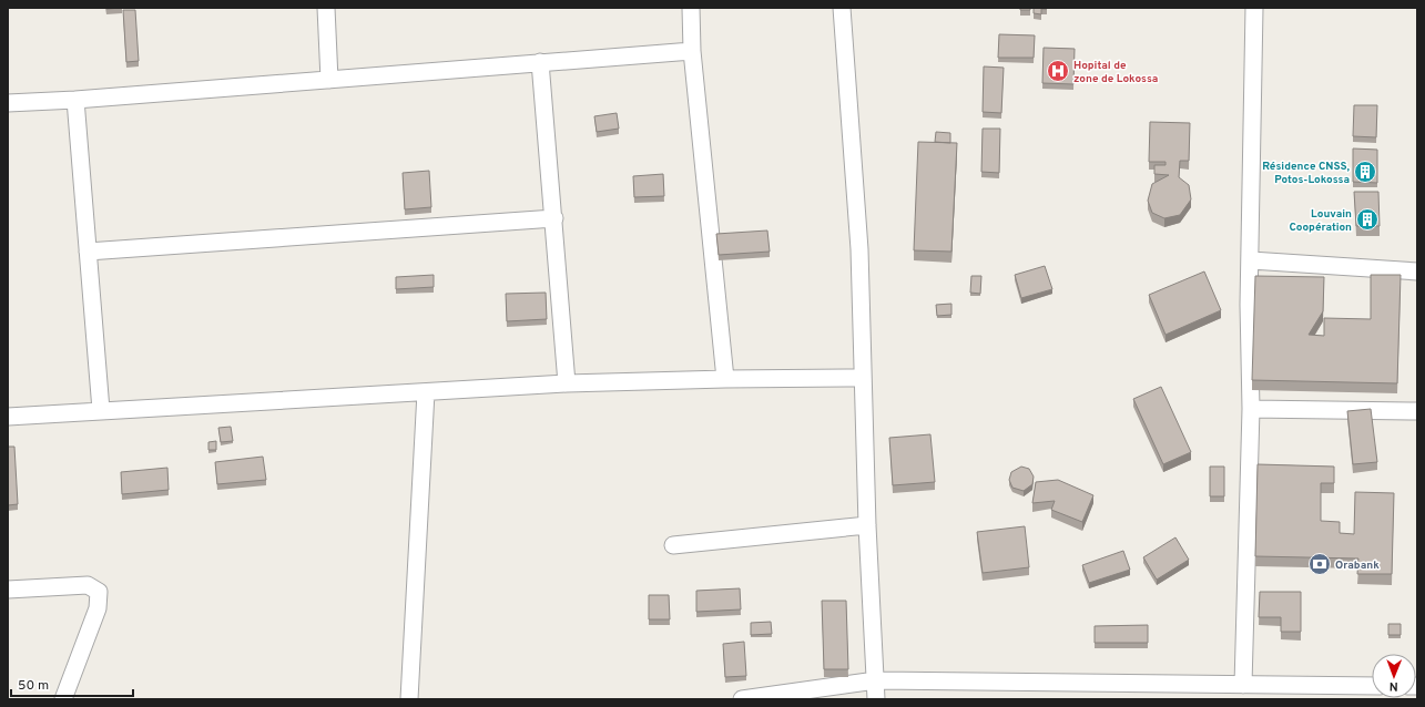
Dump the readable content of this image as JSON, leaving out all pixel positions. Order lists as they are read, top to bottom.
{
  "places": {
    "hospital": ["Hopital de zone de Lokossa"],
    "building": ["Résidence CNSS, Potos-Lokossa", "Louvain Coopération"],
    "bank": ["Orabank"]
  },
  "scale_bar": "50 m",
  "north": "bottom"
}
